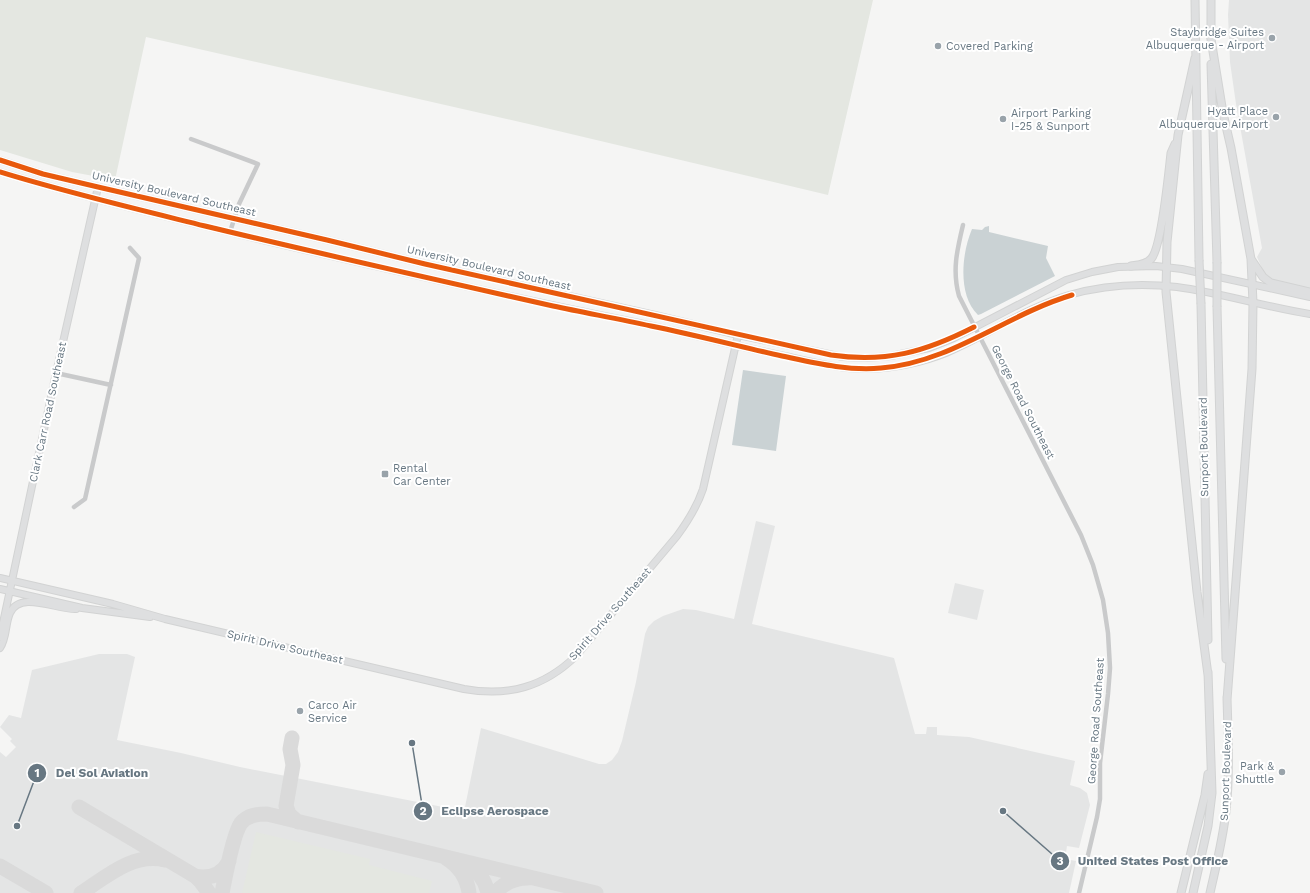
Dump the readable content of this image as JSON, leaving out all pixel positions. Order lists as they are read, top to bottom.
{
  "streets": {
    "main road": [
      "University Boulevard Southeast",
      "Clark Carr Road Southeast",
      "Sunport Boulevard",
      "Spirit Drive Southeast"
    ],
    "street": ["George Road Southeast"]
  },
  "crossings": [
    ["University Boulevard Southeast", "George Road Southeast"],
    ["University Boulevard Southeast", "Clark Carr Road Southeast"],
    ["University Boulevard Southeast", "Spirit Drive Southeast"]
  ],
  "places": {
    "other": [
      "Staybridge Suites Albuquerque - Airport",
      "Covered Parking",
      "Hyatt Place Albuquerque Airport",
      "Airport Parking I-25 & Sunport",
      "Carco Air Service",
      "Eclipse Aerospace",
      "Park & Shuttle",
      "United States Post Office",
      "Del Sol Aviation"
    ],
    "transit": ["Rental Car Center"]
  }
}
